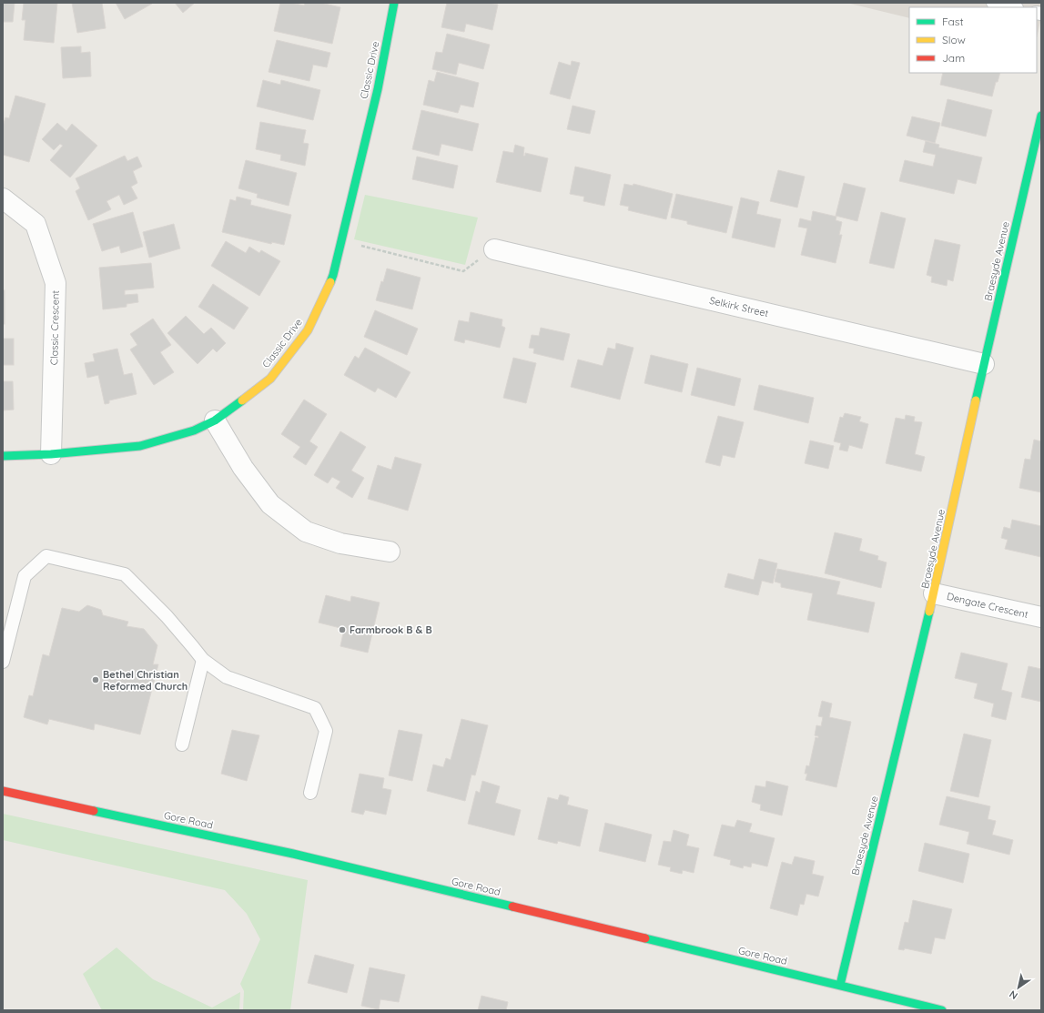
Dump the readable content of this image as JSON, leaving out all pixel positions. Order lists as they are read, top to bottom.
{
  "streets": {
    "street": [
      "Classic Drive",
      "Braesyde Avenue",
      "Selkirk Street",
      "Classic Crescent",
      "Dengate Crescent",
      "Gore Road"
    ]
  },
  "crossings": [
    ["Classic Drive", "Classic Crescent"],
    ["Braesyde Avenue", "Selkirk Street"],
    ["Braesyde Avenue", "Dengate Crescent"],
    ["Braesyde Avenue", "Gore Road"]
  ],
  "places": ["Farmbrook B & B", "Bethel Christian Reformed Church"],
  "legend": ["Fast", "Slow", "Jam"],
  "north": "bottom left"
}
